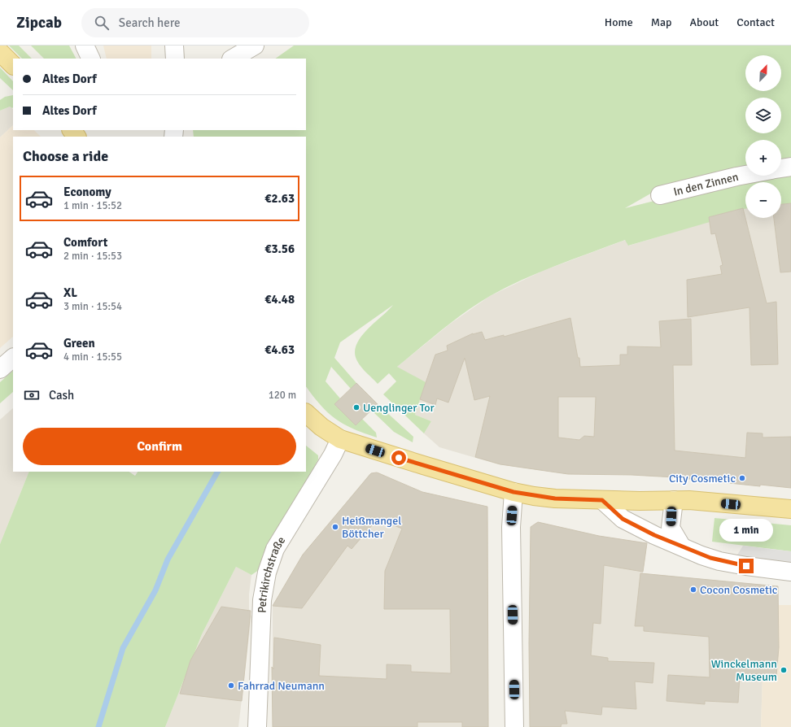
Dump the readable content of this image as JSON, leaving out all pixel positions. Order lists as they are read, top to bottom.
{
  "streets": {
    "street": ["In den Zinnen", "Petrikirchstraße"]
  },
  "places": [
    "Uenglinger Tor",
    "City Cosmetic",
    "Heißmangel Böttcher",
    "Cocon Cosmetic",
    "Winckelmann Museum",
    "Fahrrad Neumann"
  ],
  "north": "top right",
  "page": {
    "header": "Zipcab",
    "search": "Search here",
    "nav": [
      "Home",
      "Map",
      "About",
      "Contact"
    ],
    "map_buttons": ["+", "−"],
    "banner": ["Altes Dorf", "Altes Dorf"],
    "heading": "Choose a ride",
    "list": [
      {
        "name": "Economy",
        "note": "1 min · 15:52",
        "value": "€2.63"
      },
      {
        "name": "Comfort",
        "note": "2 min · 15:53",
        "value": "€3.56"
      },
      {
        "name": "XL",
        "note": "3 min · 15:54",
        "value": "€4.48"
      },
      {
        "name": "Green",
        "note": "4 min · 15:55",
        "value": "€4.63"
      }
    ],
    "pay": ["Cash", "120 m"],
    "buttons": "Confirm",
    "bubble": "1 min"
  }
}
